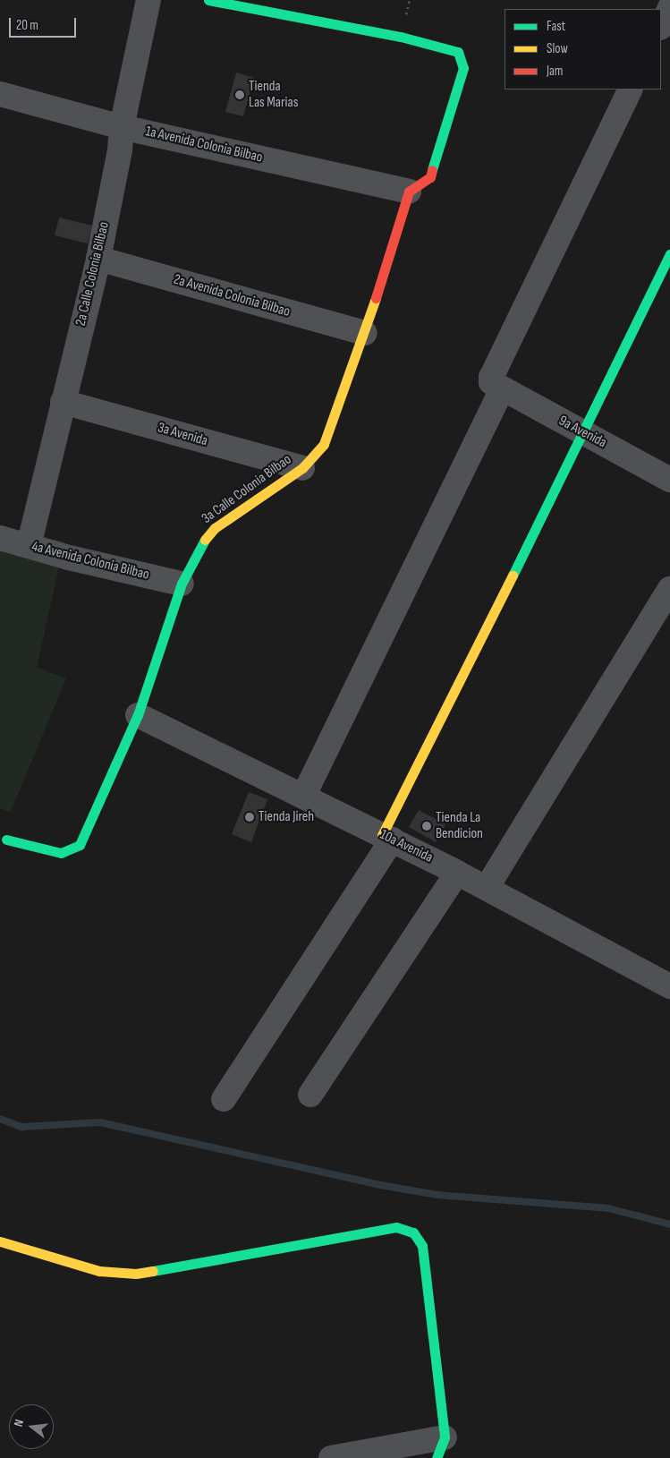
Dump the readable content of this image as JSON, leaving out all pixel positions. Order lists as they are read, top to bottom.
{
  "streets": {
    "street": [
      "1a Avenida Colonia Bilbao",
      "2a Calle Colonia Bilbao",
      "2a Avenida Colonia Bilbao",
      "9a Avenida",
      "3a Avenida",
      "3a Calle Colonia Bilbao",
      "4a Avenida Colonia Bilbao",
      "10a Avenida"
    ]
  },
  "crossings": [
    ["1a Avenida Colonia Bilbao", "2a Calle Colonia Bilbao"],
    ["1a Avenida Colonia Bilbao", "3a Calle Colonia Bilbao"],
    ["2a Calle Colonia Bilbao", "2a Avenida Colonia Bilbao"],
    ["2a Calle Colonia Bilbao", "3a Avenida"],
    ["2a Calle Colonia Bilbao", "4a Avenida Colonia Bilbao"],
    ["2a Avenida Colonia Bilbao", "3a Calle Colonia Bilbao"],
    ["3a Avenida", "3a Calle Colonia Bilbao"],
    ["3a Calle Colonia Bilbao", "4a Avenida Colonia Bilbao"],
    ["3a Calle Colonia Bilbao", "10a Avenida"]
  ],
  "places": ["Tienda Las Marias", "Tienda Jireh", "Tienda La Bendicion"],
  "legend": ["Fast", "Slow", "Jam"],
  "scale_bar": "20 m",
  "north": "left"
}
